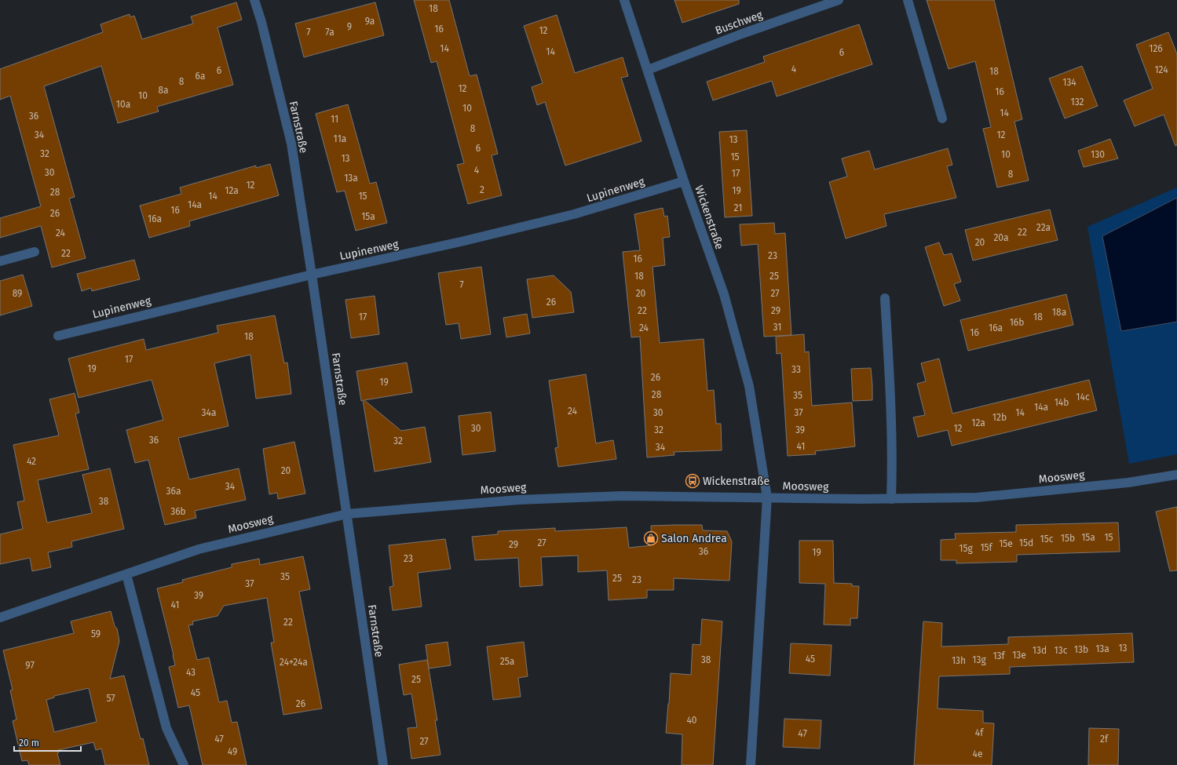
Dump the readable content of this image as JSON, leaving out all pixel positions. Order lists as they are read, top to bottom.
{
  "streets": {
    "street": [
      "Buschweg",
      "Farnstraße",
      "Lupinenweg",
      "Wickenstraße",
      "Moosweg"
    ]
  },
  "crossings": [
    ["Buschweg", "Wickenstraße"],
    ["Farnstraße", "Lupinenweg"],
    ["Farnstraße", "Moosweg"],
    ["Lupinenweg", "Wickenstraße"],
    ["Wickenstraße", "Moosweg"]
  ],
  "places": {
    "bus stop": ["Wickenstraße"],
    "shop": ["Salon Andrea"]
  },
  "house_numbers": [
    "18",
    "9a",
    "9",
    "16",
    "12",
    "7",
    "7a",
    "14",
    "126",
    "14",
    "6",
    "4",
    "124",
    "6",
    "18",
    "6a",
    "8",
    "134",
    "12",
    "8a",
    "16",
    "10",
    "132",
    "10a",
    "10",
    "14",
    "36",
    "11",
    "8",
    "34",
    "12",
    "11a",
    "13",
    "6",
    "32",
    "10",
    "130",
    "15",
    "13",
    "4",
    "30",
    "17",
    "8",
    "13a",
    "12",
    "2",
    "12a",
    "19",
    "28",
    "14",
    "15",
    "14a",
    "21",
    "16",
    "26",
    "15a",
    "16a",
    "22a",
    "22",
    "24",
    "20a",
    "20",
    "22",
    "23",
    "16",
    "18",
    "25",
    "7",
    "89",
    "20",
    "27",
    "26",
    "22",
    "29",
    "18a",
    "17",
    "18",
    "16b",
    "31",
    "24",
    "16a",
    "16",
    "18",
    "17",
    "19",
    "33",
    "26",
    "19",
    "28",
    "35",
    "14c",
    "14b",
    "14a",
    "24",
    "34a",
    "30",
    "37",
    "14",
    "12b",
    "12a",
    "30",
    "12",
    "32",
    "39",
    "36",
    "32",
    "41",
    "34",
    "42",
    "20",
    "34",
    "36a",
    "38",
    "36b",
    "15a",
    "15",
    "15b",
    "15c",
    "27",
    "15d",
    "15e",
    "29",
    "15f",
    "15g",
    "36",
    "19",
    "23",
    "35",
    "25",
    "23",
    "37",
    "39",
    "41",
    "22",
    "59",
    "13",
    "13a",
    "13b",
    "13d",
    "13c",
    "13e",
    "13f",
    "45",
    "38",
    "13g",
    "13h",
    "25a",
    "24+24a",
    "97",
    "43",
    "25",
    "45",
    "57",
    "26",
    "40",
    "4f",
    "47",
    "47",
    "2f",
    "27",
    "49",
    "4e"
  ],
  "scale_bar": "20 m"
}
